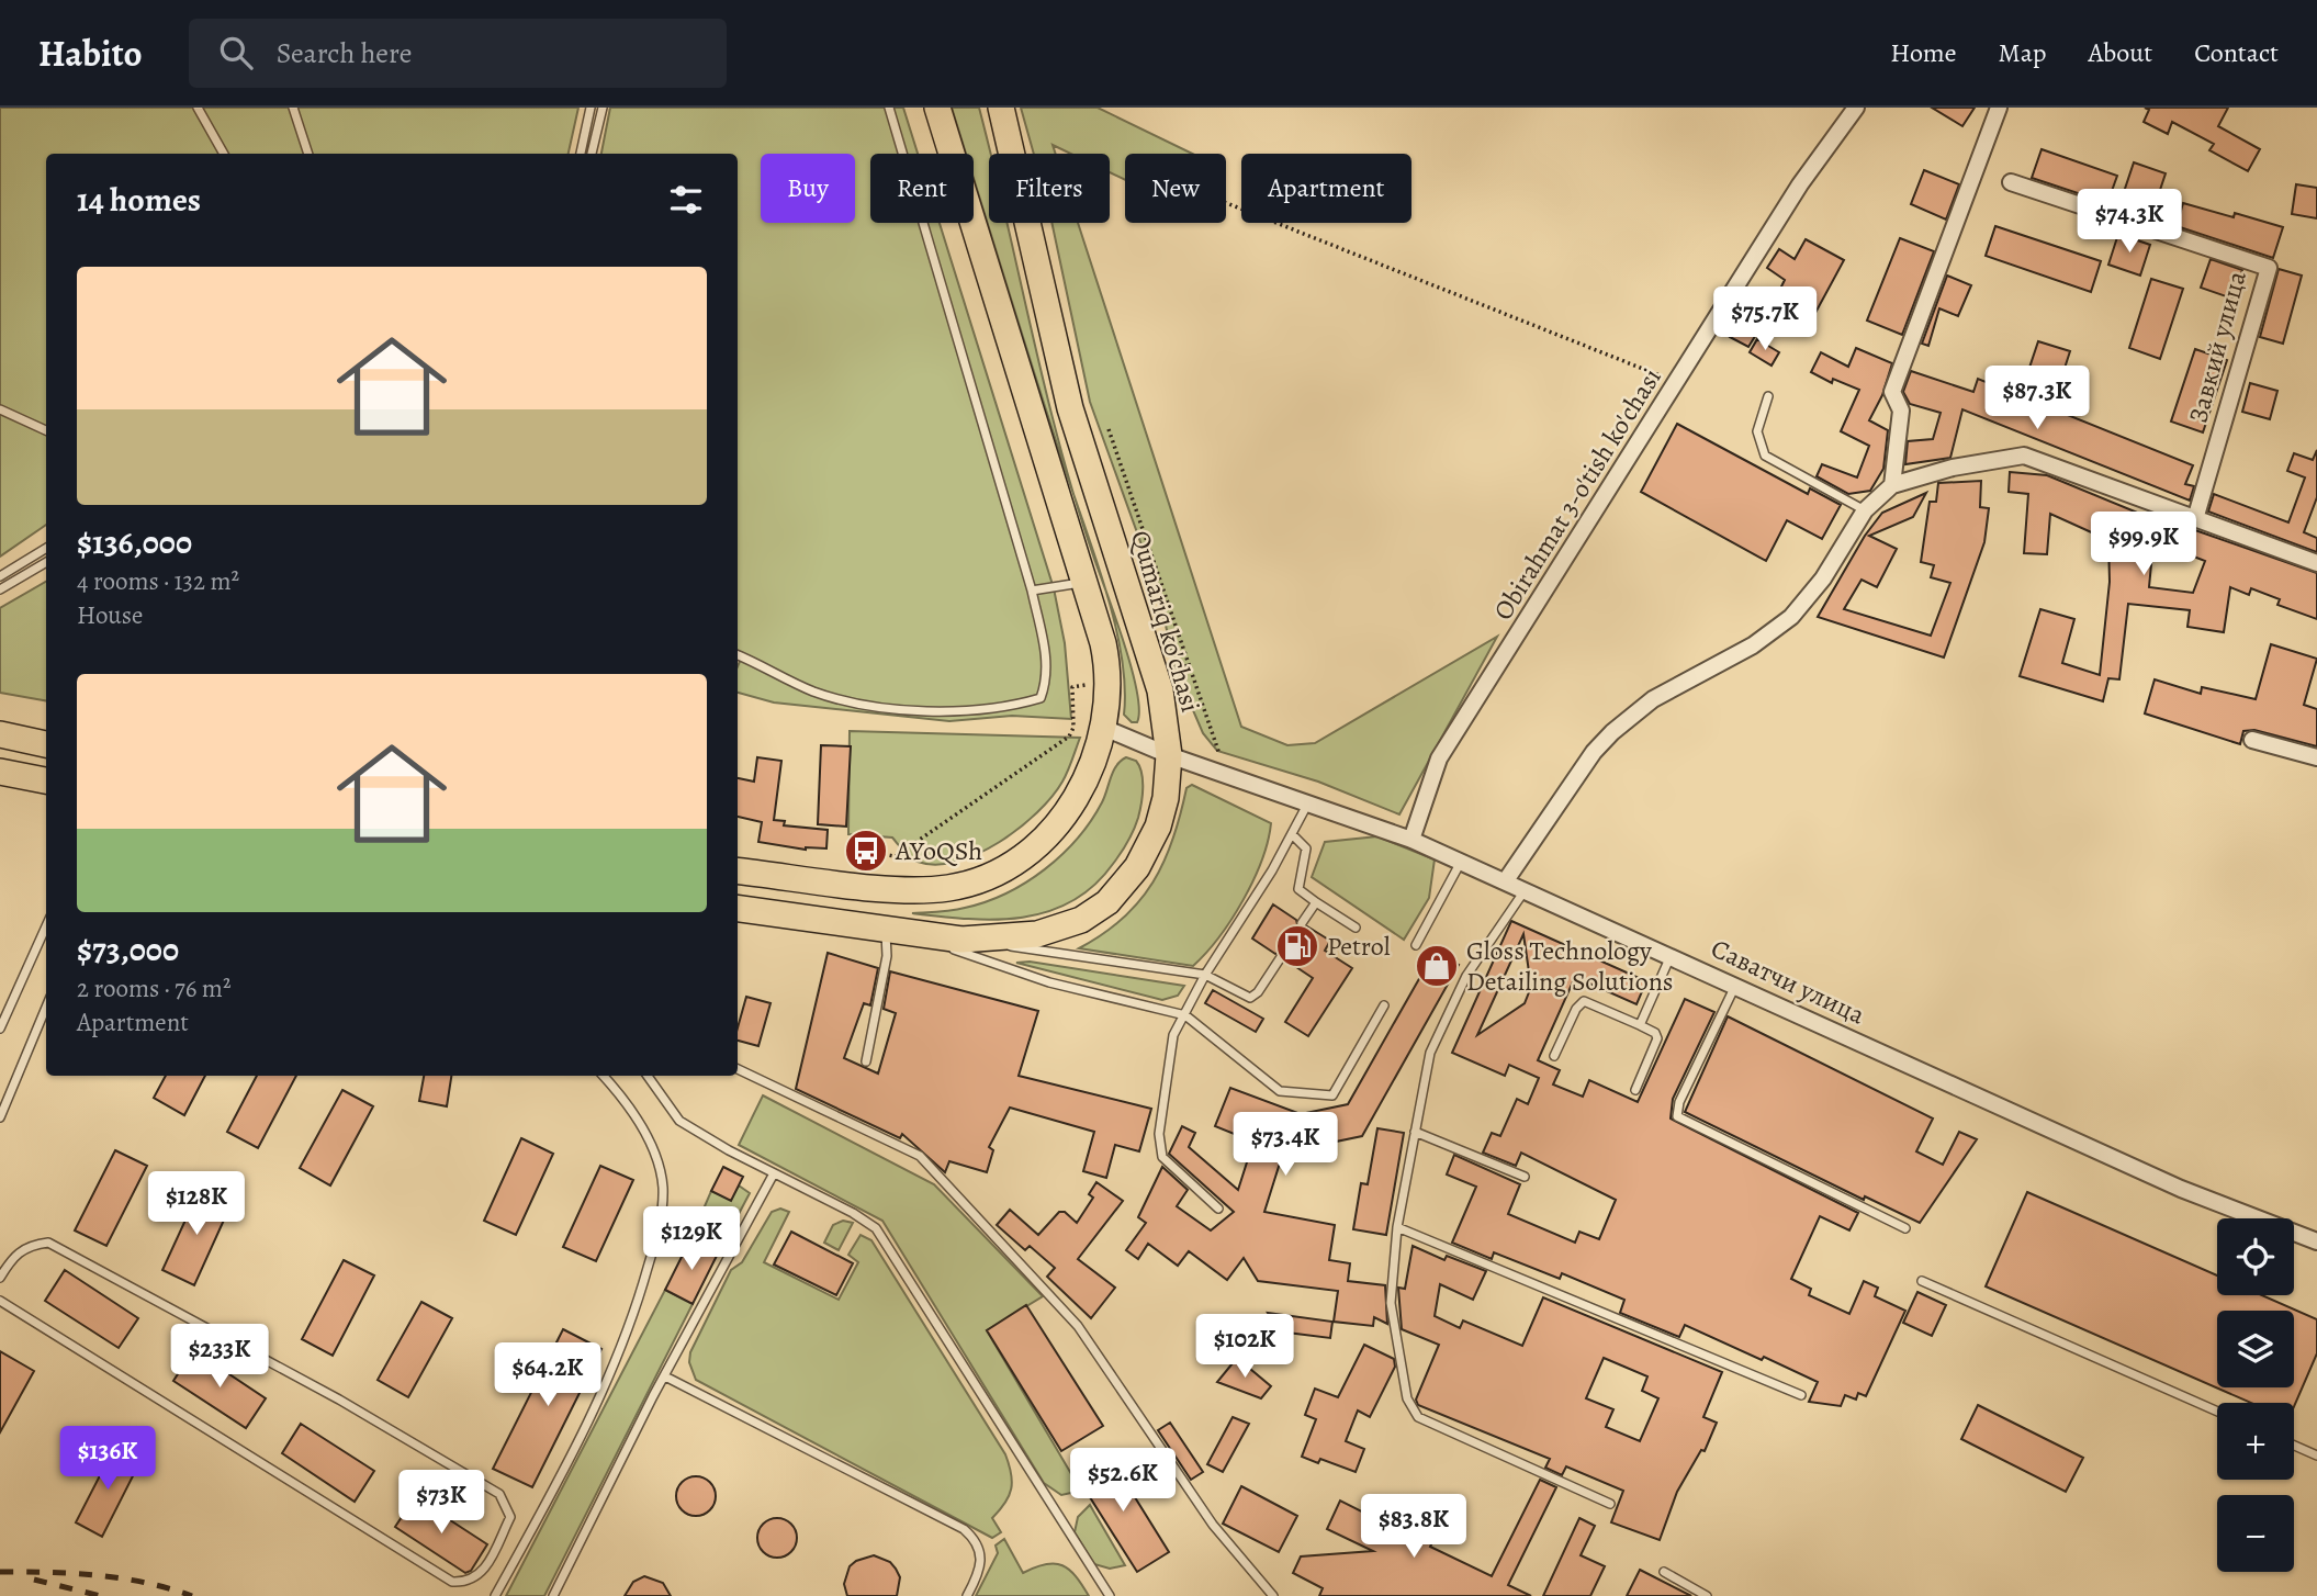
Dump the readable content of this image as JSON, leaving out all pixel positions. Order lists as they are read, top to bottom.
{
  "streets": {
    "main road": ["Qumariq ko'chasi"],
    "street": ["Завкий улица", "Obirahmat 3-o'tish ko'chasi", "Саватчи улица"]
  },
  "crossings": [
    ["Obirahmat 3-o'tish ko'chasi", "Саватчи улица"],
    ["Qumariq ko'chasi", "Саватчи улица"]
  ],
  "places": {
    "bus stop": ["AYoQSh"],
    "fuel station": ["Petrol"],
    "shop": ["Gloss Technology Detailing Solutions"]
  },
  "page": {
    "header": "Habito",
    "search": "Search here",
    "nav": [
      "Home",
      "Map",
      "About",
      "Contact"
    ],
    "chip": [
      "Buy",
      "Rent",
      "Filters",
      "New",
      "Apartment"
    ],
    "heading": "14 homes",
    "price": [
      "$74.3K",
      "$75.7K",
      "$87.3K",
      "$99.9K",
      "$73.4K",
      "$128K",
      "$129K",
      "$102K",
      "$233K",
      "$64.2K",
      "$136K",
      "$52.6K",
      "$73K",
      "$83.8K"
    ],
    "list": [
      {
        "name": "$136,000",
        "note": "4 rooms · 132 m² · House"
      },
      {
        "name": "$73,000",
        "note": "2 rooms · 76 m² · Apartment"
      }
    ],
    "map_buttons": ["+", "−"]
  }
}
